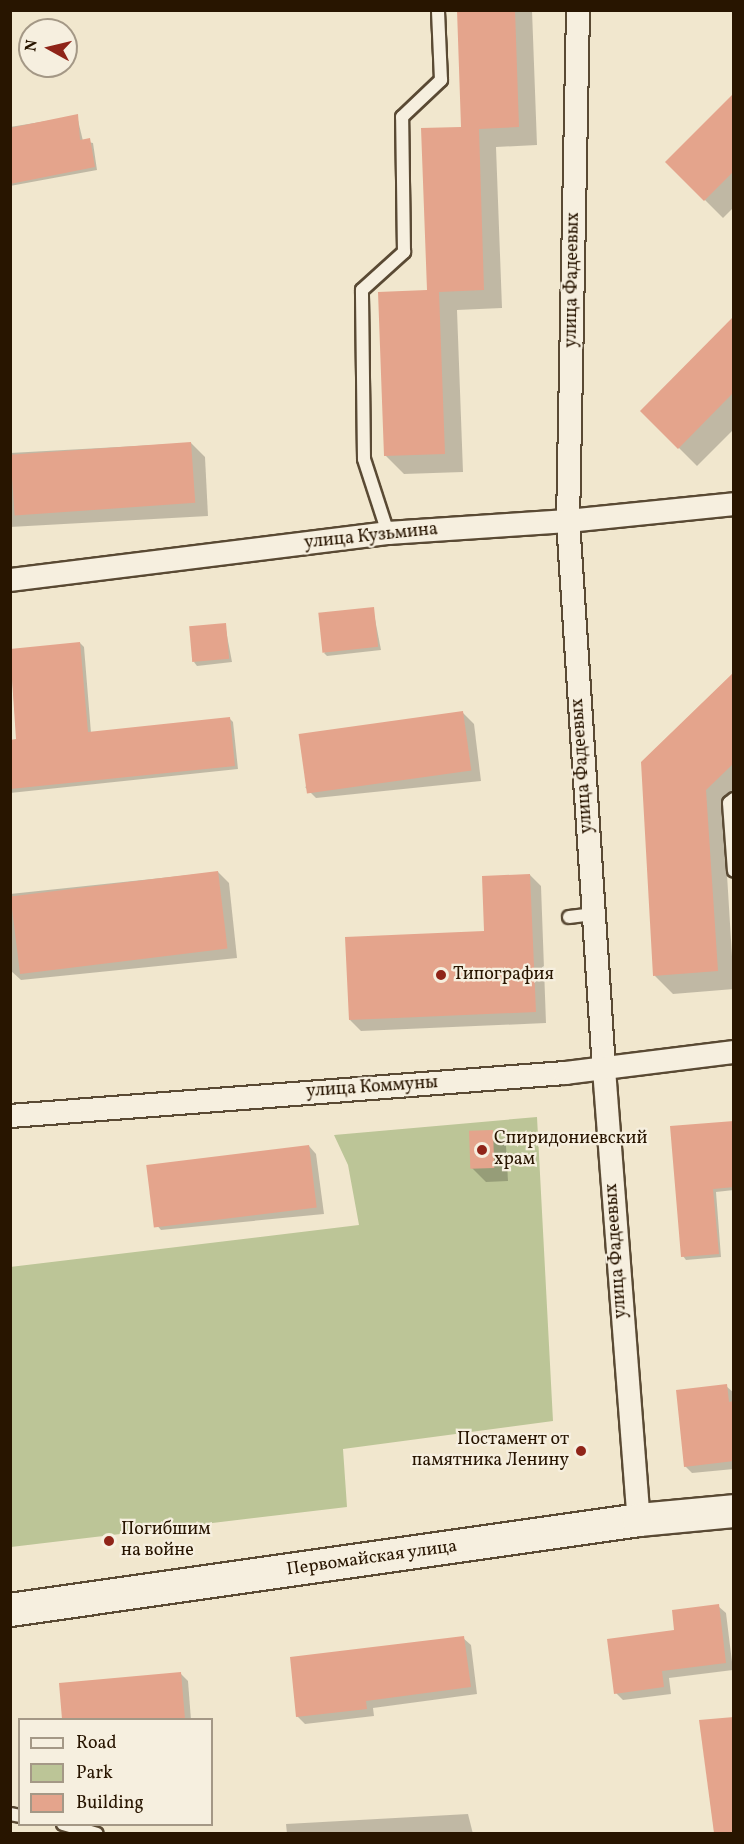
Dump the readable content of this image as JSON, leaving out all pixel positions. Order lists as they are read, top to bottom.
{
  "streets": {
    "main road": ["Первомайская улица"],
    "street": ["улица Фадеевых", "улица Кузьмина", "улица Коммуны"]
  },
  "crossings": [
    ["улица Фадеевых", "улица Кузьмина"],
    ["улица Фадеевых", "улица Коммуны"],
    ["улица Фадеевых", "Первомайская улица"]
  ],
  "places": [
    "Типография",
    "Спиридониевский храм",
    "Постамент от памятника Ленину",
    "Погибшим на войне"
  ],
  "legend": ["Road", "Park", "Building"],
  "north": "left"
}
